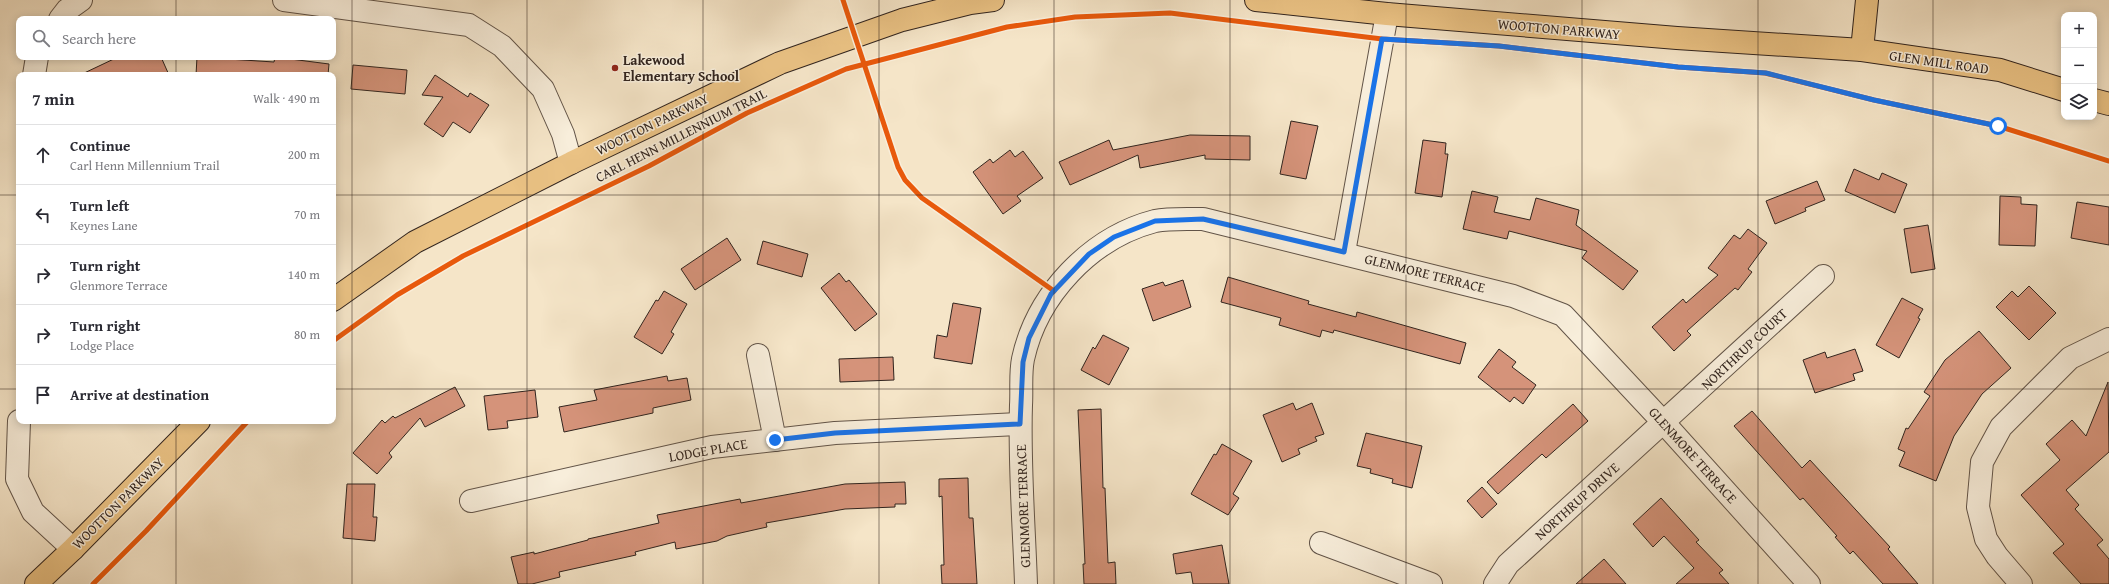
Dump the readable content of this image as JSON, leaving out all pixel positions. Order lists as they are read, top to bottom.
{
  "streets": {
    "main road": ["WOOTTON PARKWAY", "GLEN MILL ROAD"],
    "street": [
      "GLENMORE TERRACE",
      "NORTHRUP COURT",
      "LODGE PLACE",
      "NORTHRUP DRIVE"
    ],
    "cycle path": ["CARL HENN MILLENNIUM TRAIL"]
  },
  "crossings": [
    ["WOOTTON PARKWAY", "GLEN MILL ROAD"],
    ["GLENMORE TERRACE", "NORTHRUP COURT"],
    ["GLENMORE TERRACE", "LODGE PLACE"],
    ["GLENMORE TERRACE", "NORTHRUP DRIVE"],
    ["NORTHRUP COURT", "NORTHRUP DRIVE"]
  ],
  "places": ["Lakewood Elementary School"],
  "page": {
    "map_buttons": ["+", "−"],
    "search": "Search here",
    "heading": ["7 min", "Walk · 490 m"],
    "list": [
      ["Continue", "Carl Henn Millennium Trail", "200 m"],
      ["Turn left", "Keynes Lane", "70 m"],
      ["Turn right", "Glenmore Terrace", "140 m"],
      ["Turn right", "Lodge Place", "80 m"],
      "Arrive at destination"
    ]
  }
}
